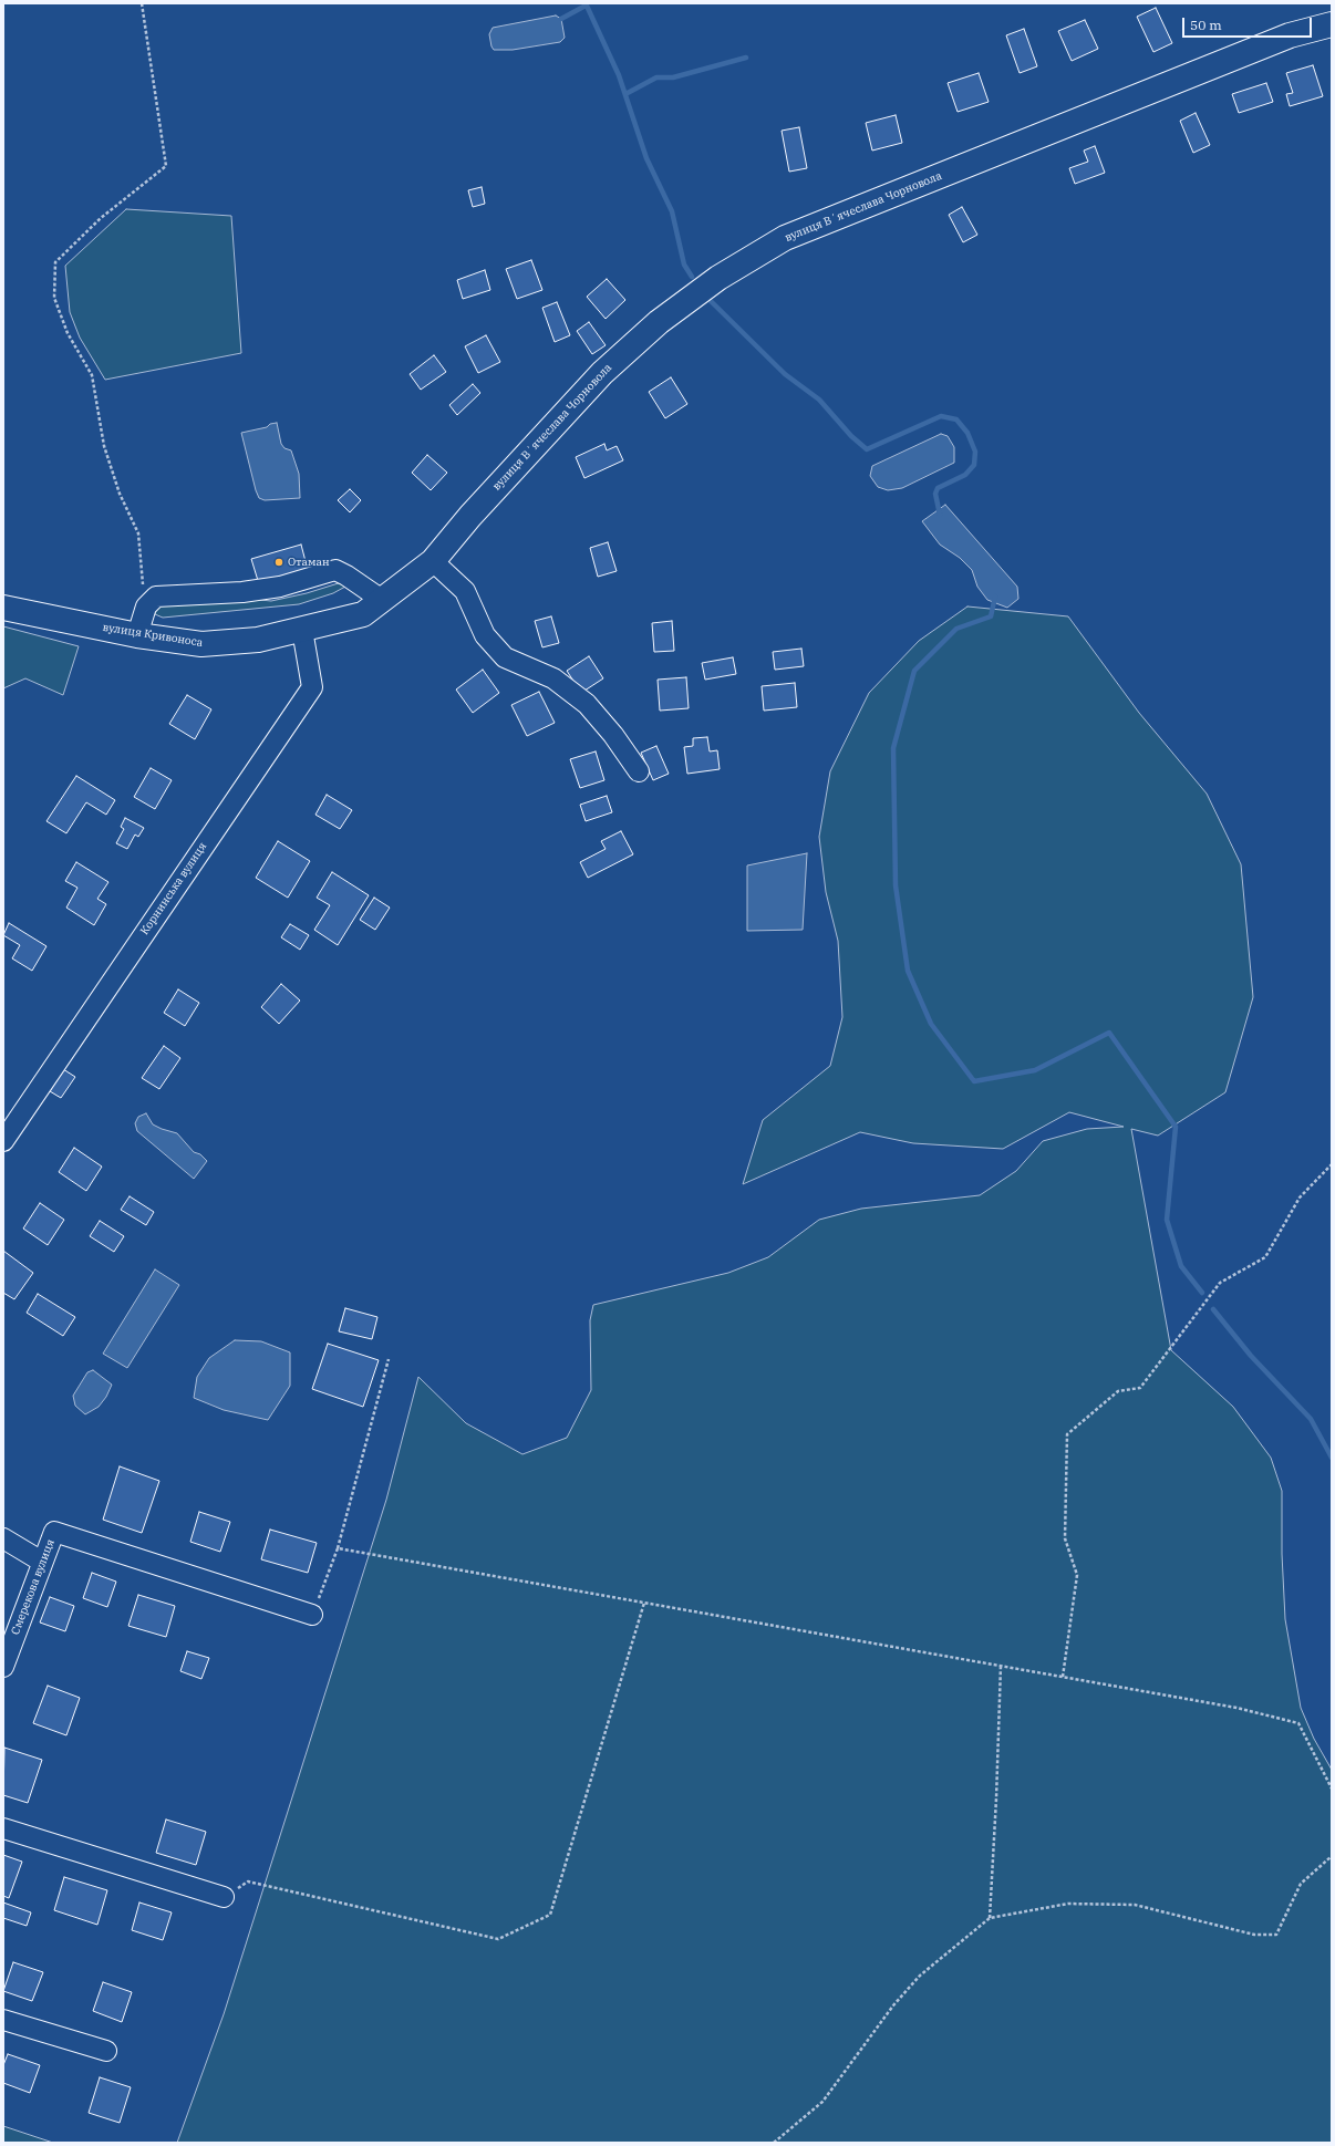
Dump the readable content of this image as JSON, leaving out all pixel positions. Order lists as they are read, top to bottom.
{
  "streets": {
    "main road": ["вулиця Вʼячеслава Чорновола", "вулиця Кривоноса"],
    "street": ["Корнинська вулиця", "Смерекова вулиця"]
  },
  "crossings": [
    ["вулиця Вʼячеслава Чорновола", "вулиця Кривоноса"],
    ["вулиця Вʼячеслава Чорновола", "Корнинська вулиця"],
    ["вулиця Кривоноса", "Корнинська вулиця"]
  ],
  "places": ["Отаман"],
  "scale_bar": "50 m"
}
